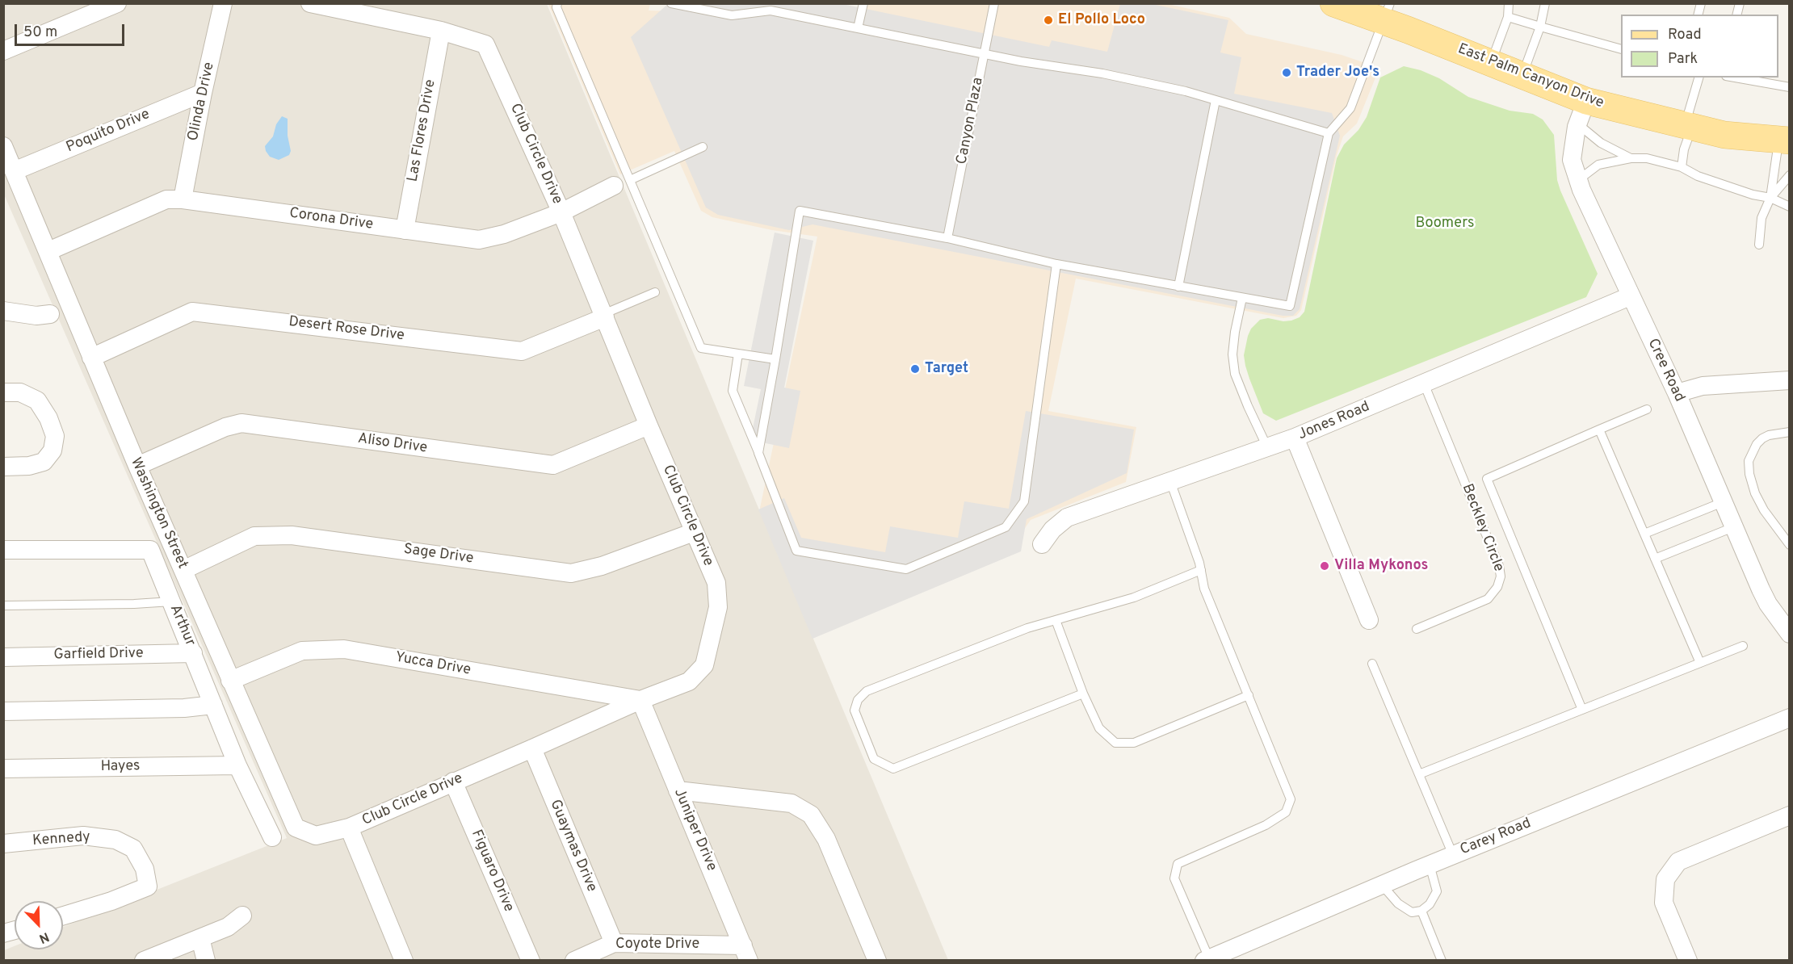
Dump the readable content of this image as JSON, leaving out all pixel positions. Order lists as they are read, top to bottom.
{
  "streets": {
    "main road": ["East Palm Canyon Drive"],
    "street": [
      "Olinda Drive",
      "Las Flores Drive",
      "Poquito Drive",
      "Club Circle Drive",
      "Corona Drive",
      "Desert Rose Drive",
      "Cree Road",
      "Jones Road",
      "Aliso Drive",
      "Washington Street",
      "Sage Drive",
      "Arthur",
      "Garfield Drive",
      "Yucca Drive",
      "Hayes",
      "Juniper Drive",
      "Carey Road",
      "Kennedy",
      "Guaymas Drive",
      "Figuaro Drive",
      "Coyote Drive"
    ],
    "lane": ["Canyon Plaza", "Beckley Circle"]
  },
  "crossings": [
    ["East Palm Canyon Drive", "Cree Road"],
    ["Olinda Drive", "Poquito Drive"],
    ["Olinda Drive", "Corona Drive"],
    ["Las Flores Drive", "Club Circle Drive"],
    ["Las Flores Drive", "Corona Drive"],
    ["Poquito Drive", "Washington Street"],
    ["Club Circle Drive", "Corona Drive"],
    ["Club Circle Drive", "Desert Rose Drive"],
    ["Club Circle Drive", "Aliso Drive"],
    ["Club Circle Drive", "Washington Street"],
    ["Club Circle Drive", "Sage Drive"],
    ["Club Circle Drive", "Yucca Drive"],
    ["Club Circle Drive", "Juniper Drive"],
    ["Club Circle Drive", "Guaymas Drive"],
    ["Club Circle Drive", "Figuaro Drive"],
    ["Corona Drive", "Washington Street"],
    ["Desert Rose Drive", "Washington Street"],
    ["Cree Road", "Jones Road"],
    ["Jones Road", "Beckley Circle"],
    ["Aliso Drive", "Washington Street"],
    ["Washington Street", "Sage Drive"],
    ["Washington Street", "Yucca Drive"],
    ["Arthur", "Garfield Drive"],
    ["Arthur", "Hayes"],
    ["Yucca Drive", "Juniper Drive"],
    ["Juniper Drive", "Coyote Drive"],
    ["Guaymas Drive", "Coyote Drive"]
  ],
  "parks": ["Boomers"],
  "places": [
    "El Pollo Loco",
    "Trader Joe's",
    "Target",
    "Villa Mykonos"
  ],
  "legend": ["Road", "Park"],
  "scale_bar": "50 m",
  "north": "bottom right"
}
